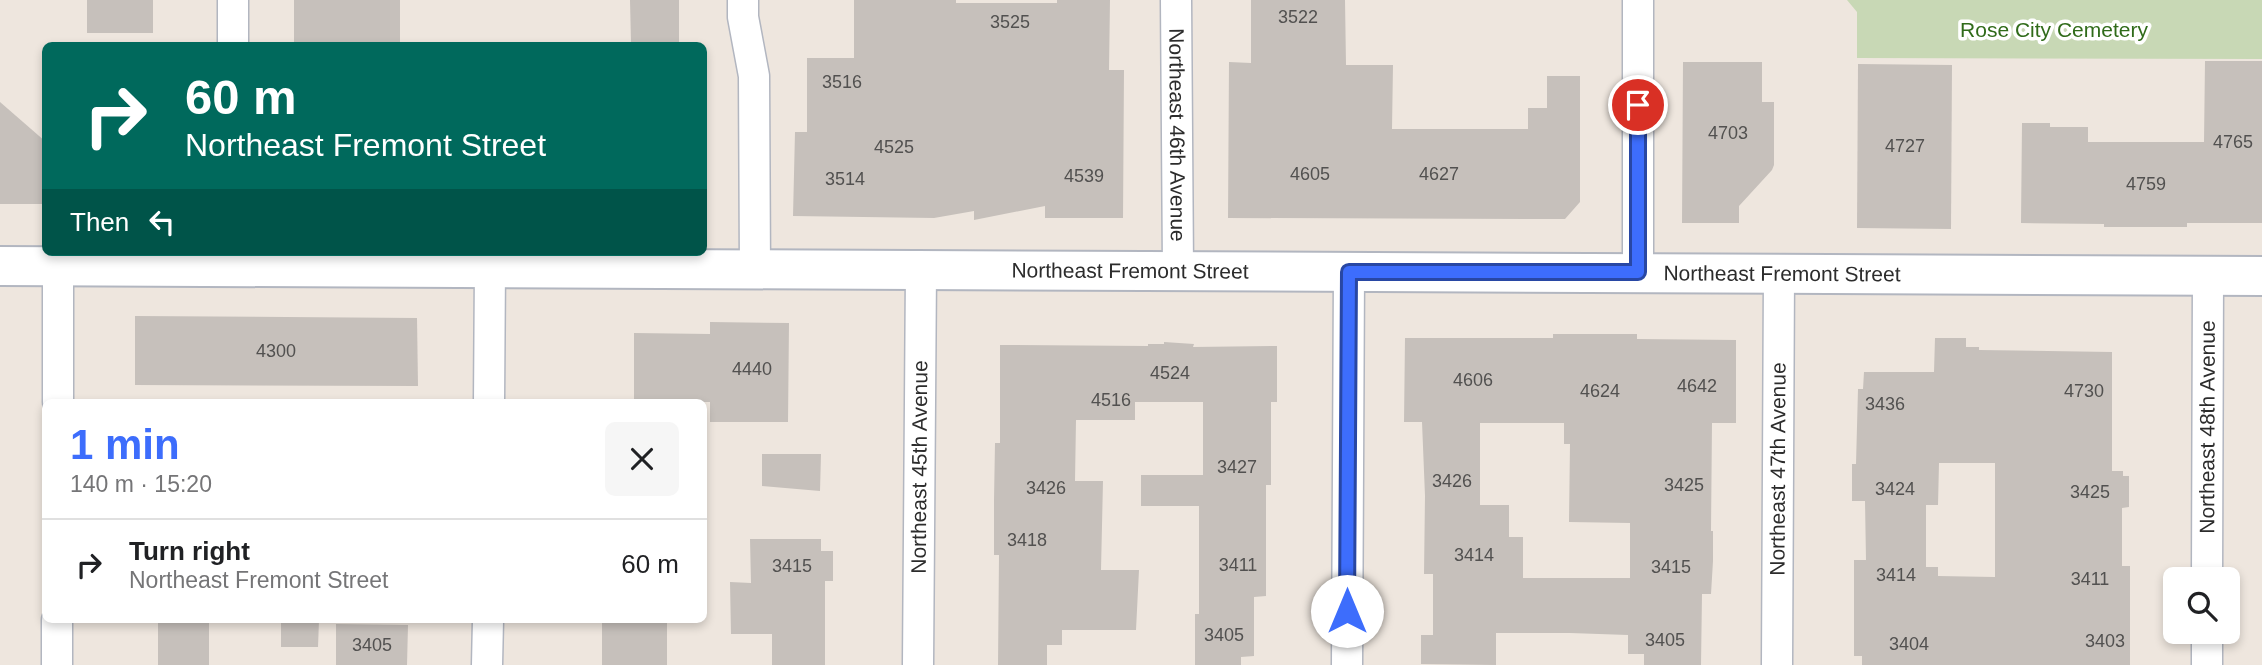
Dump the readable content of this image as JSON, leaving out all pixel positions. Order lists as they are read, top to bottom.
{
  "streets": {
    "main road": ["Northeast Fremont Street"],
    "street": [
      "Northeast 46th Avenue",
      "Northeast 48th Avenue",
      "Northeast 45th Avenue",
      "Northeast 47th Avenue"
    ]
  },
  "crossings": [
    ["Northeast 46th Avenue", "Northeast Fremont Street"],
    ["Northeast Fremont Street", "Northeast 48th Avenue"],
    ["Northeast Fremont Street", "Northeast 45th Avenue"],
    ["Northeast Fremont Street", "Northeast 47th Avenue"]
  ],
  "parks": ["Rose City Cemetery"],
  "house_numbers": [
    "3522",
    "3525",
    "3516",
    "4703",
    "4765",
    "4727",
    "4525",
    "4605",
    "4627",
    "4539",
    "3514",
    "4759",
    "4300",
    "4440",
    "4524",
    "4606",
    "4642",
    "4624",
    "4730",
    "4516",
    "3436",
    "3427",
    "3426",
    "3425",
    "3426",
    "3424",
    "3425",
    "3418",
    "3414",
    "3411",
    "3415",
    "3415",
    "3414",
    "3411",
    "3405",
    "3405",
    "3403",
    "3404",
    "3405"
  ],
  "page": {
    "turn": ["60 m", "Northeast Fremont Street"],
    "then": "Then",
    "heading": ["1 min", "140 m · 15:20"],
    "list": [
      {
        "name": "Turn right",
        "note": "Northeast Fremont Street",
        "value": "60 m"
      }
    ]
  }
}
